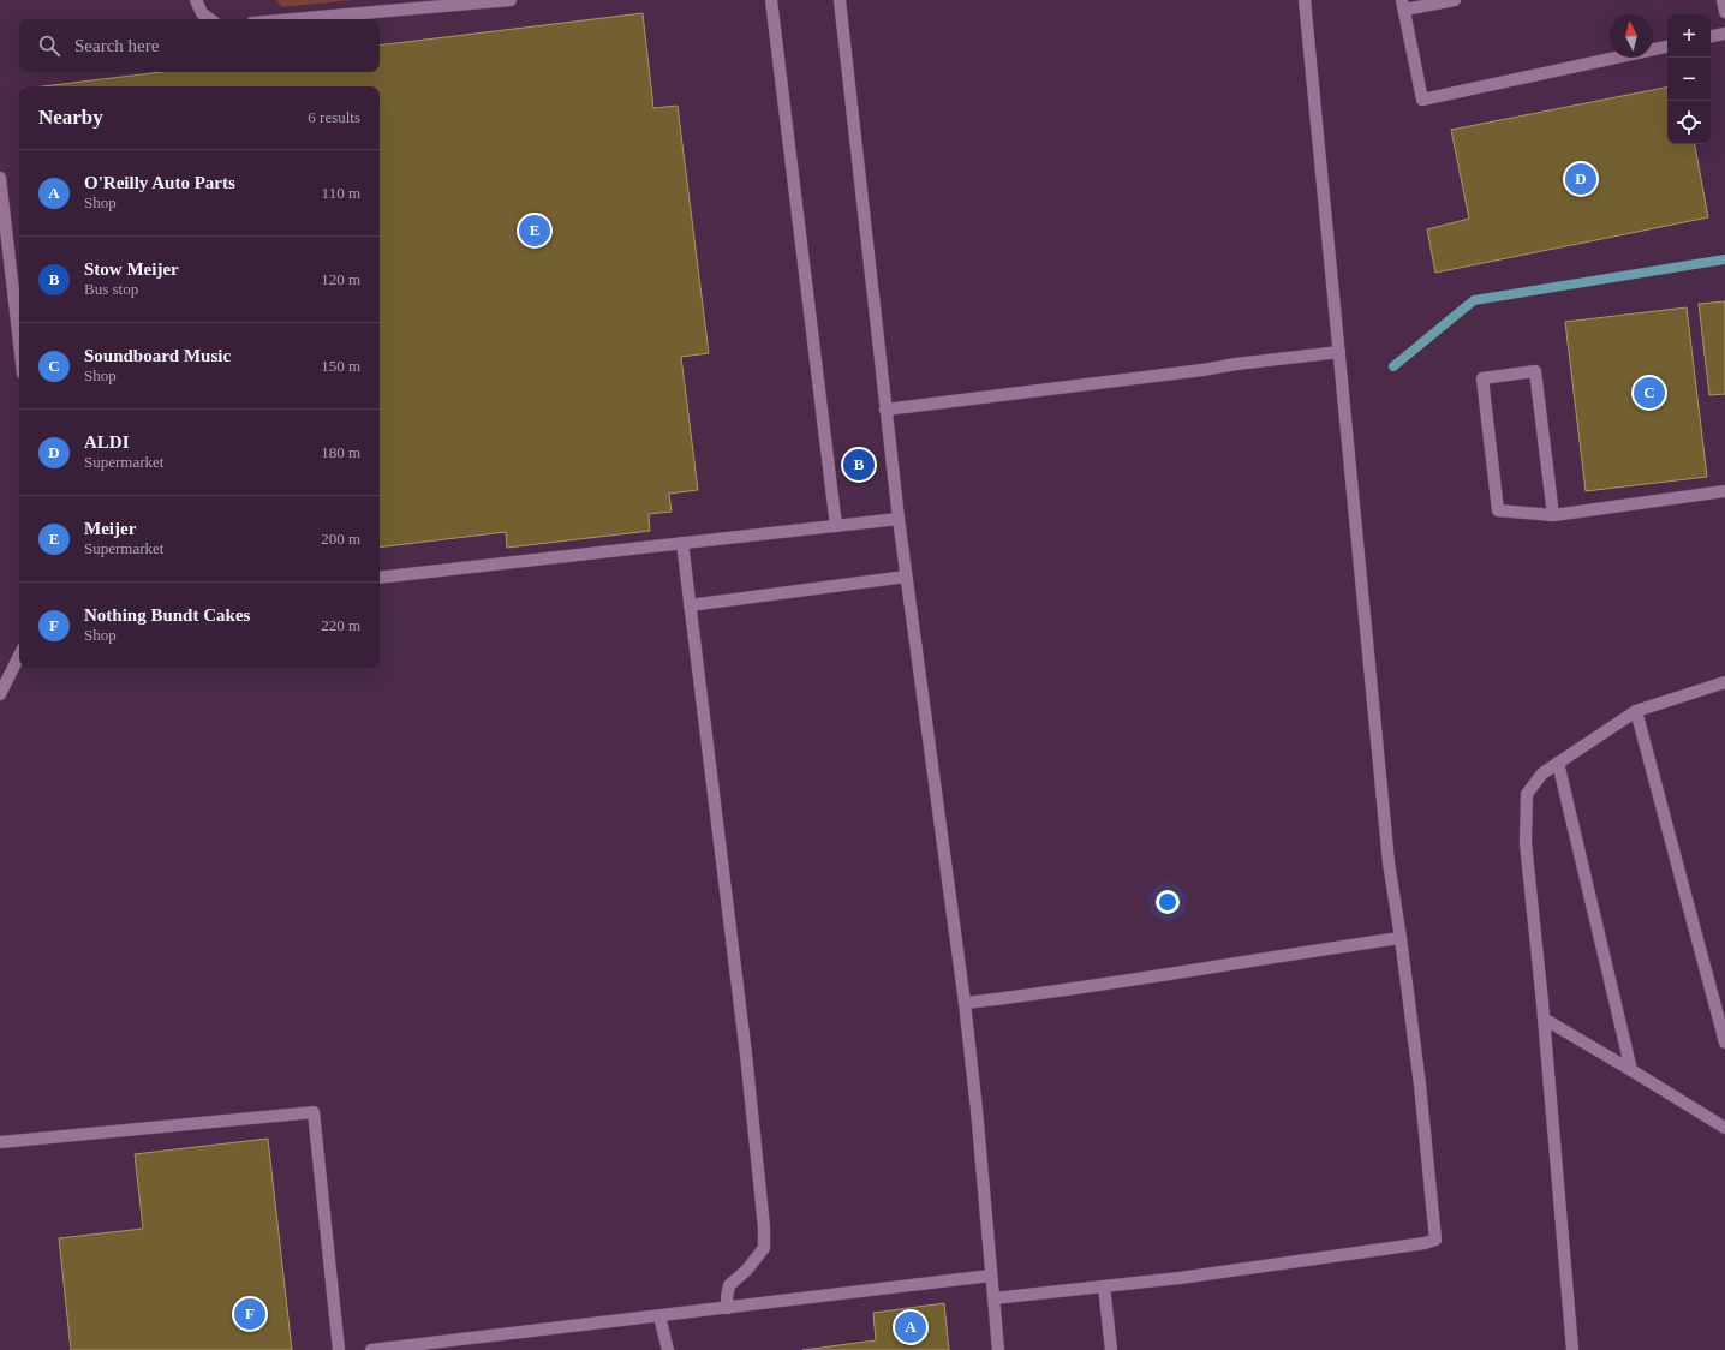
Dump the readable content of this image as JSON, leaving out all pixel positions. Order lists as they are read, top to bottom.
{
  "north": "top",
  "page": {
    "map_buttons": ["+", "−"],
    "search": "Search here",
    "heading": ["Nearby", "6 results"],
    "list": [
      {
        "mark": "A",
        "name": "O'Reilly Auto Parts",
        "note": "Shop",
        "value": "110 m"
      },
      {
        "mark": "B",
        "name": "Stow Meijer",
        "note": "Bus stop",
        "value": "120 m"
      },
      {
        "mark": "C",
        "name": "Soundboard Music",
        "note": "Shop",
        "value": "150 m"
      },
      {
        "mark": "D",
        "name": "ALDI",
        "note": "Supermarket",
        "value": "180 m"
      },
      {
        "mark": "E",
        "name": "Meijer",
        "note": "Supermarket",
        "value": "200 m"
      },
      {
        "mark": "F",
        "name": "Nothing Bundt Cakes",
        "note": "Shop",
        "value": "220 m"
      }
    ],
    "pins": [
      "D",
      "E",
      "C",
      "B",
      "F",
      "A"
    ]
  }
}
